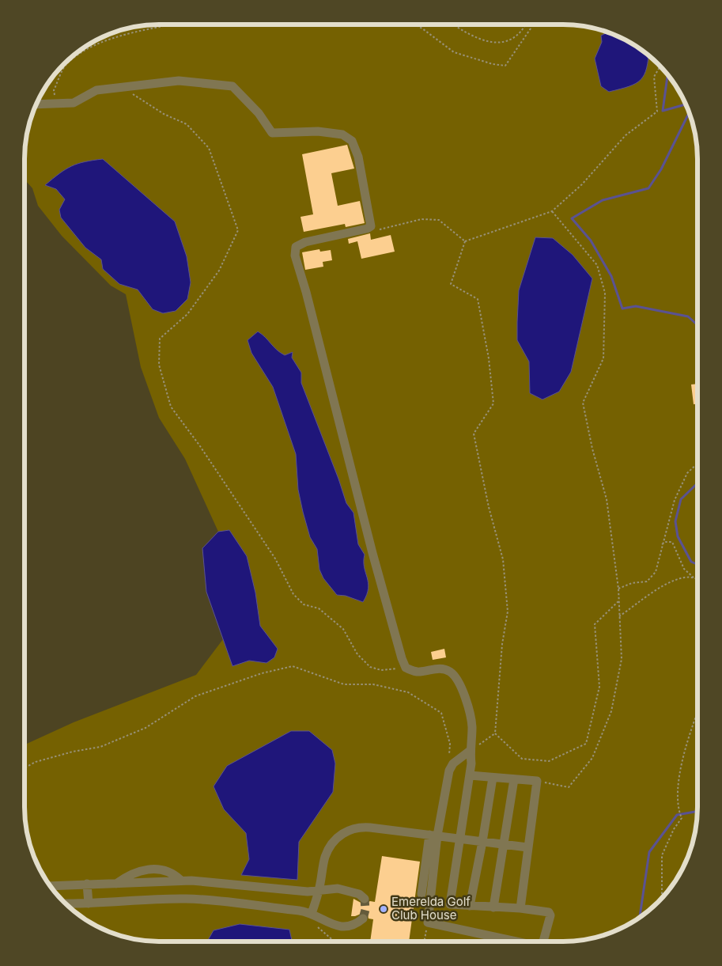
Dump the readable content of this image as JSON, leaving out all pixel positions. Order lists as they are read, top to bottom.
{
  "places": ["Emerelda Golf Club House"]
}
